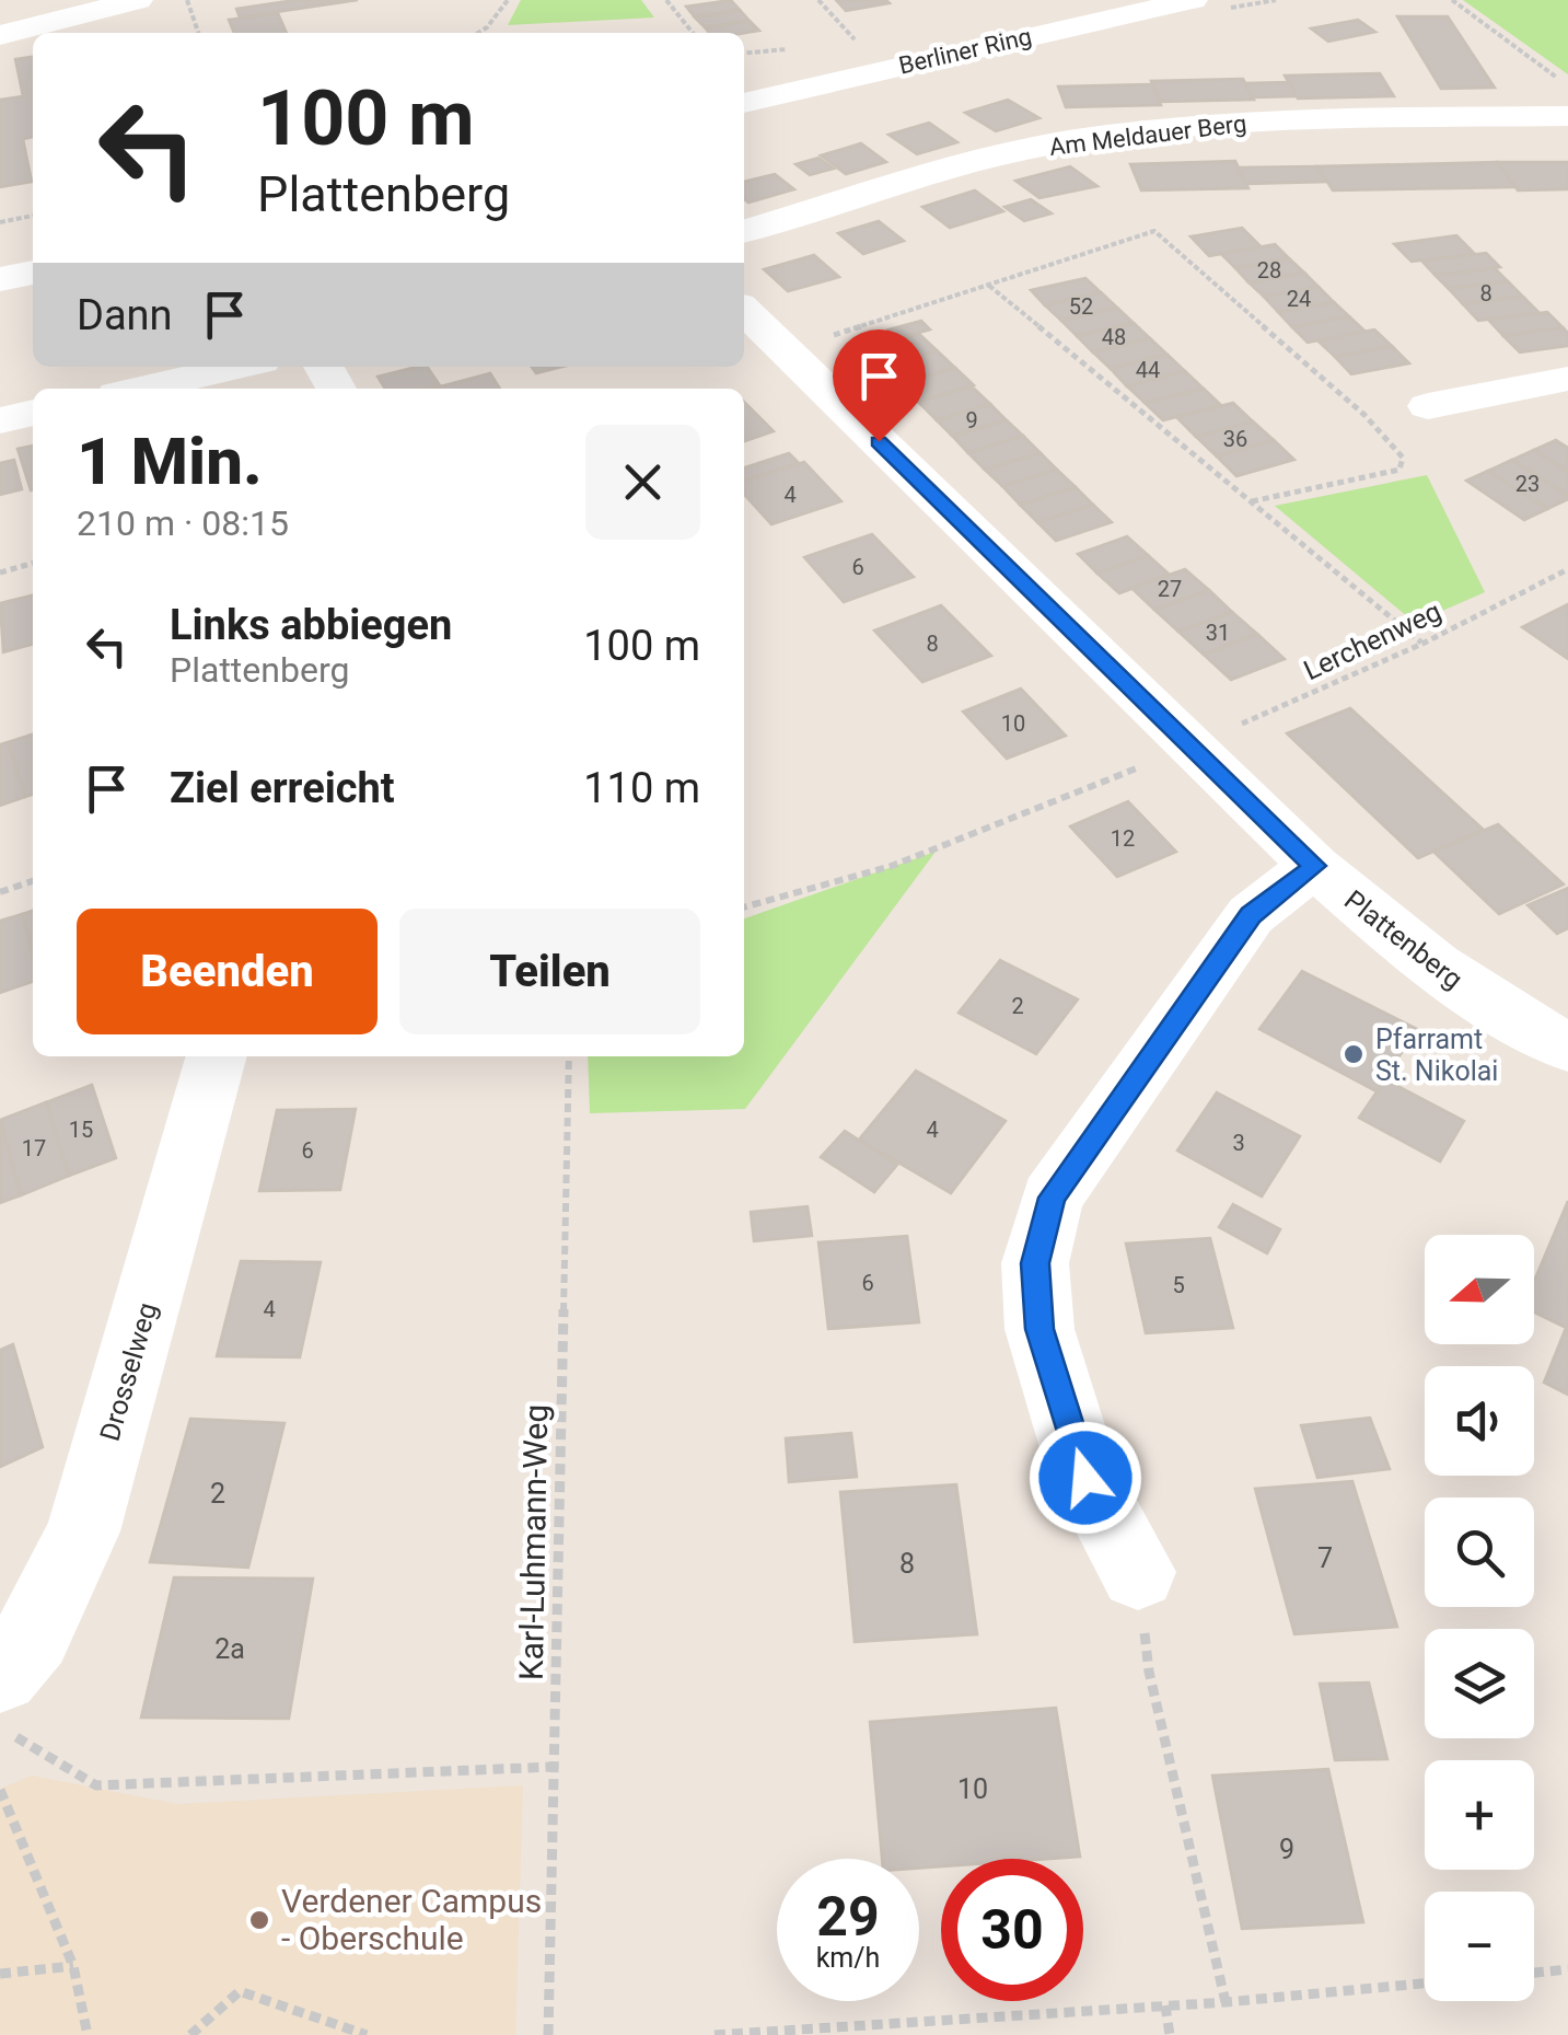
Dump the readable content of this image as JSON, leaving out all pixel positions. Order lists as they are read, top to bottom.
{
  "streets": {
    "street": [
      "Berliner Ring",
      "Am Meldauer Berg",
      "Plattenberg",
      "Drosselweg"
    ],
    "path": ["Lerchenweg", "Karl-Luhmann-Weg"]
  },
  "crossings": [
    ["Lerchenweg", "Plattenberg"]
  ],
  "places": ["Pfarramt St. Nikolai", "Verdener Campus - Oberschule"],
  "house_numbers": [
    "28",
    "8",
    "24",
    "52",
    "48",
    "44",
    "9",
    "36",
    "23",
    "4",
    "6",
    "27",
    "31",
    "8",
    "10",
    "12",
    "2",
    "15",
    "4",
    "3",
    "17",
    "6",
    "6",
    "5",
    "4",
    "2",
    "7",
    "8",
    "2a",
    "10",
    "9"
  ],
  "north": "left",
  "page": {
    "turn": ["100 m", "Plattenberg"],
    "then": "Dann",
    "heading": ["1 Min.", "210 m · 08:15"],
    "list": [
      {
        "name": "Links abbiegen",
        "note": "Plattenberg",
        "value": "100 m"
      },
      {
        "name": "Ziel erreicht",
        "value": "110 m"
      }
    ],
    "buttons": ["Beenden", "Teilen"],
    "map_buttons": ["+", "−"],
    "speed": "29 km/h",
    "limit": "30"
  }
}
